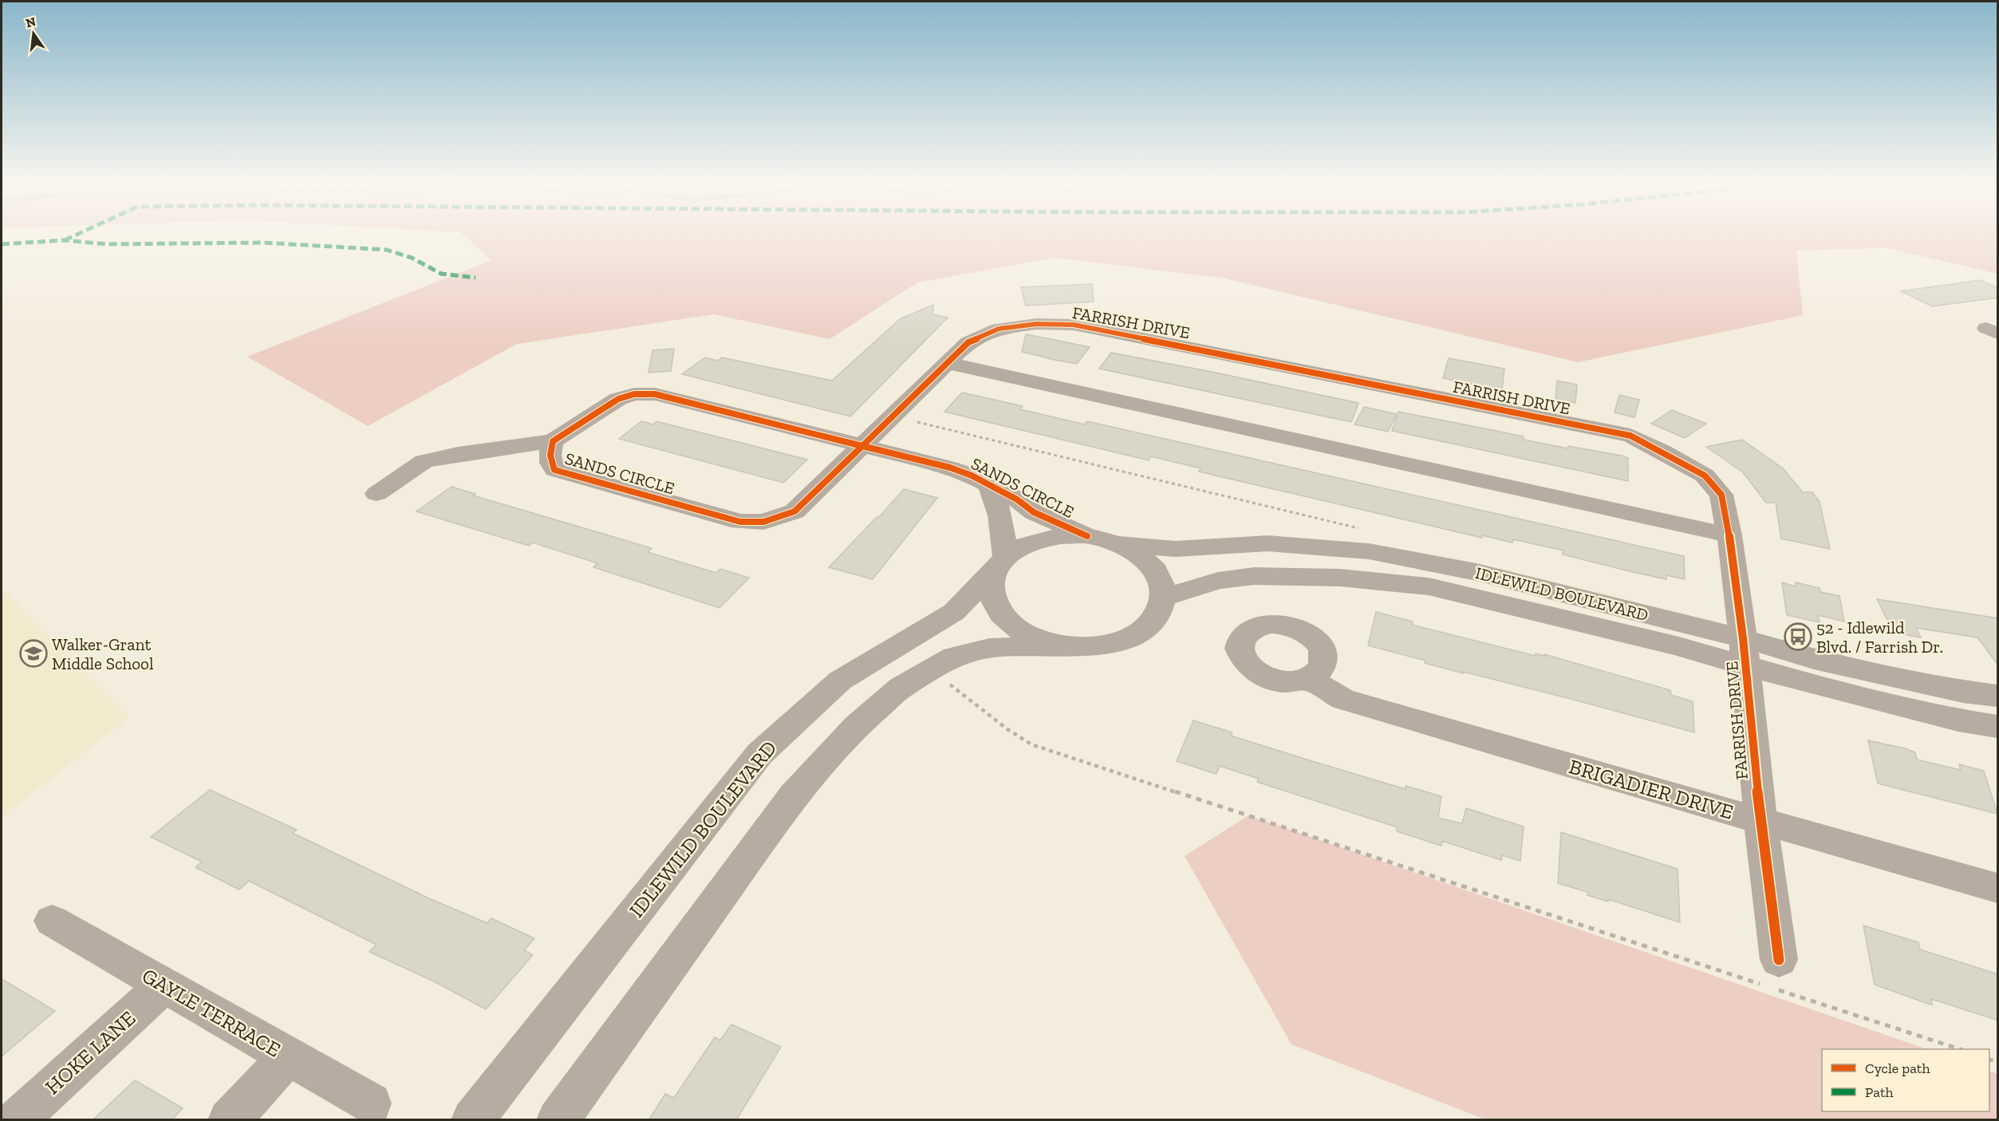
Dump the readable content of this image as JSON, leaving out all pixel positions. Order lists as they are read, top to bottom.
{
  "streets": {
    "street": [
      "FARRISH DRIVE",
      "SANDS CIRCLE",
      "IDLEWILD BOULEVARD",
      "BRIGADIER DRIVE",
      "GAYLE TERRACE",
      "HOKE LANE"
    ]
  },
  "crossings": [
    ["FARRISH DRIVE", "SANDS CIRCLE"],
    ["FARRISH DRIVE", "IDLEWILD BOULEVARD"],
    ["FARRISH DRIVE", "BRIGADIER DRIVE"],
    ["SANDS CIRCLE", "IDLEWILD BOULEVARD"],
    ["GAYLE TERRACE", "HOKE LANE"]
  ],
  "places": {
    "bus stop": ["52 - Idlewild Blvd. / Farrish Dr."],
    "school or university": ["Walker-Grant Middle School"]
  },
  "legend": ["Cycle path", "Path"],
  "north": "top"
}
